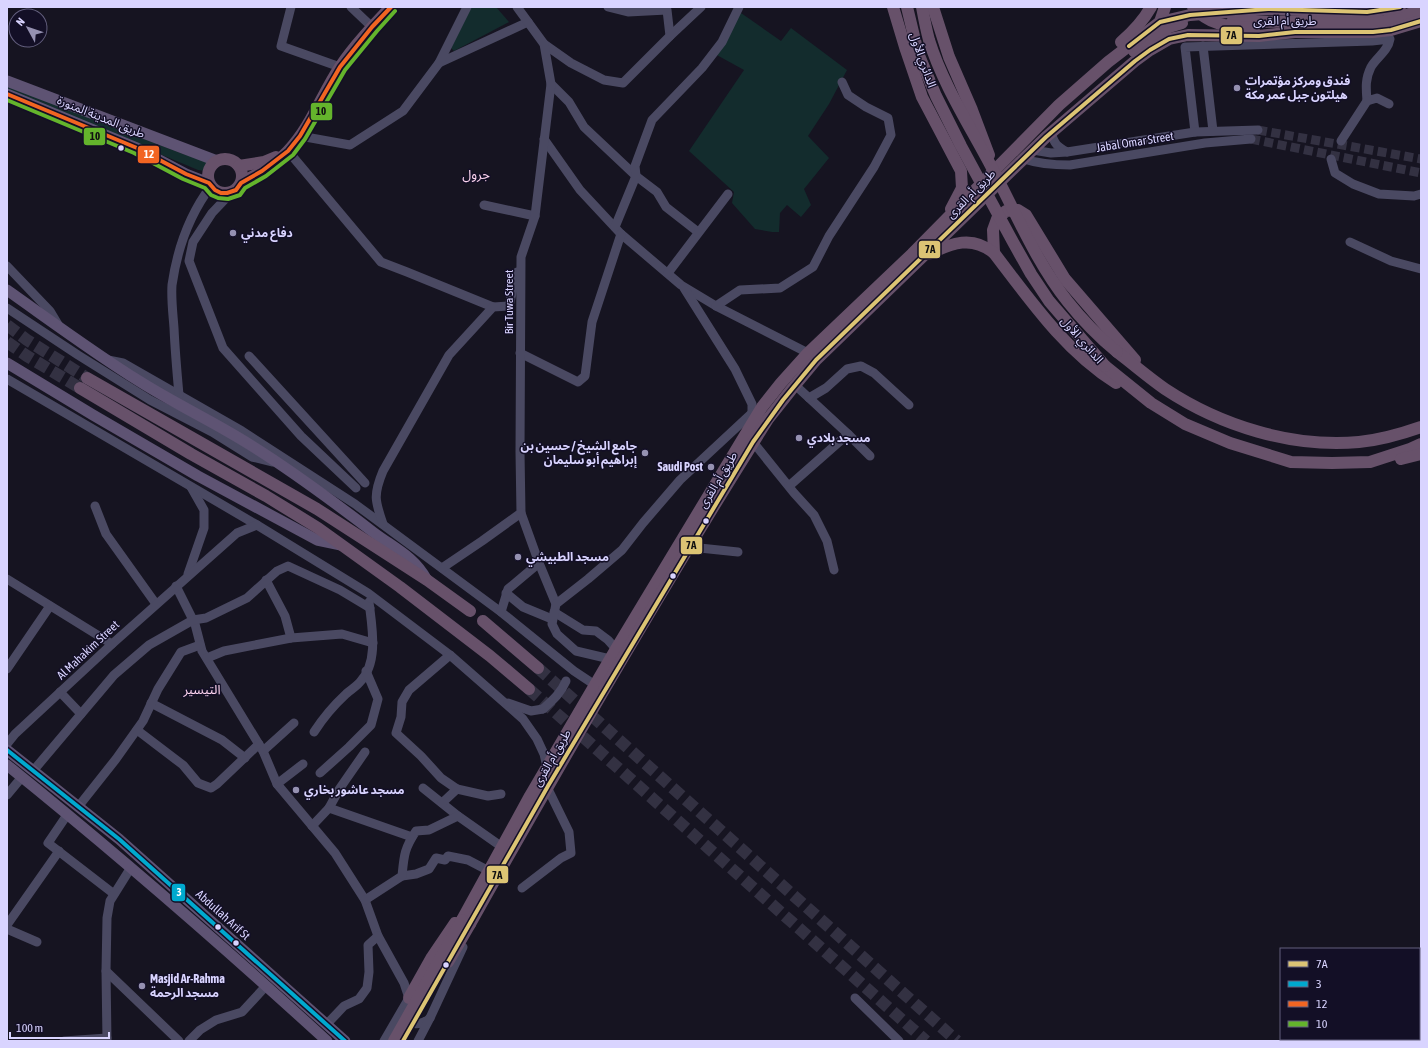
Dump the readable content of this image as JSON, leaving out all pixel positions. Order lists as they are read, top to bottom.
{
  "streets": {
    "highway": ["طريق أم القرى", "الدائري الأول"],
    "main road": ["طريق المدينة المنورة", "Abdullah Arif St"],
    "street": ["Jabal Omar Street", "Bir Tuwa Street", "Al Mahakim Street"]
  },
  "crossings": [
    ["طريق أم القرى", "Jabal Omar Street"],
    ["طريق أم القرى", "Bir Tuwa Street"]
  ],
  "districts": ["جرول", "التيسير"],
  "places": [
    "فندق ومركز مؤتمرات هيلتون جبل عمر مكة",
    "دفاع مدني",
    "مسجد بلادي",
    "جامع الشيخ / حسين بن إبراهيم أبو سليمان",
    "Saudi Post",
    "مسجد الطبيشي",
    "مسجد عاشور بخاري",
    "Masjid Ar-Rahma مسجد الرحمة"
  ],
  "lines": [
    "transit line 7A",
    "transit line 12",
    "transit line 10",
    "transit line 3"
  ],
  "legend": [
    "7A",
    "3",
    "12",
    "10"
  ],
  "scale_bar": "100 m",
  "north": "top left"
}
